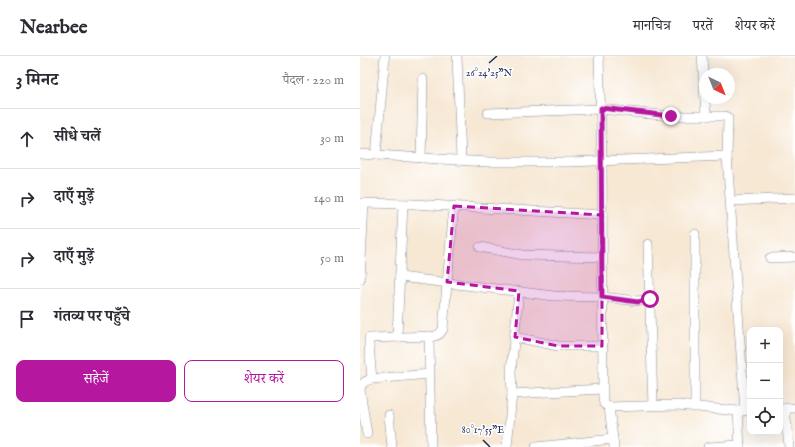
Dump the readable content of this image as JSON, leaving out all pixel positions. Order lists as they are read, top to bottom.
{
  "north": "bottom right",
  "page": {
    "header": "Nearbee",
    "nav": ["मानचित्र", "परतें", "शेयर करें"],
    "heading": ["3 मिनट", "पैदल · 220 m"],
    "list": [
      ["सीधे चलें", "30 m"],
      ["दाएँ मुड़ें", "140 m"],
      ["दाएँ मुड़ें", "50 m"],
      "गंतव्य पर पहुँचे"
    ],
    "map_buttons": ["+", "−"],
    "buttons": ["सहेजें", "शेयर करें"]
  },
  "coordinates": ["26°24'25\"N", "80°17'55\"E"]
}
